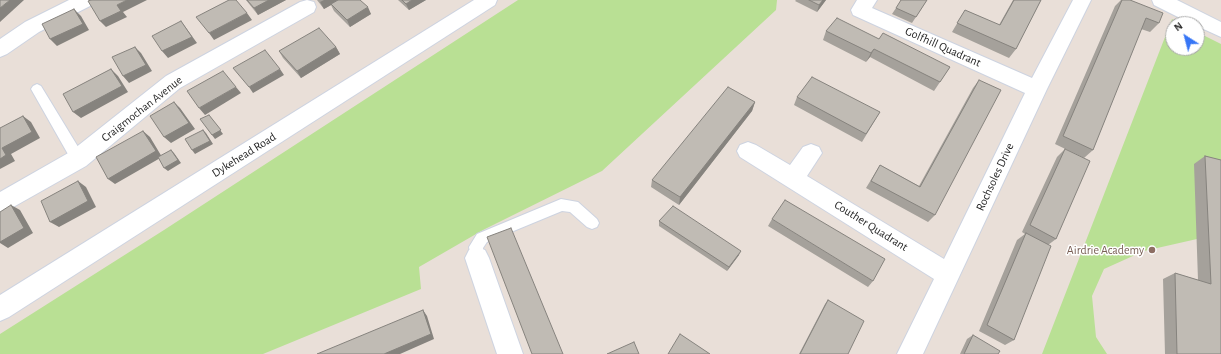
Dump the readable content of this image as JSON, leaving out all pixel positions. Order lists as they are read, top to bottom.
{
  "streets": {
    "street": [
      "Golfhill Quadrant",
      "Craigmochan Avenue",
      "Dykehead Road",
      "Rochsoles Drive",
      "Couther Quadrant"
    ]
  },
  "crossings": [
    ["Golfhill Quadrant", "Rochsoles Drive"],
    ["Rochsoles Drive", "Couther Quadrant"]
  ],
  "places": ["Airdrie Academy"],
  "north": "top left"
}
